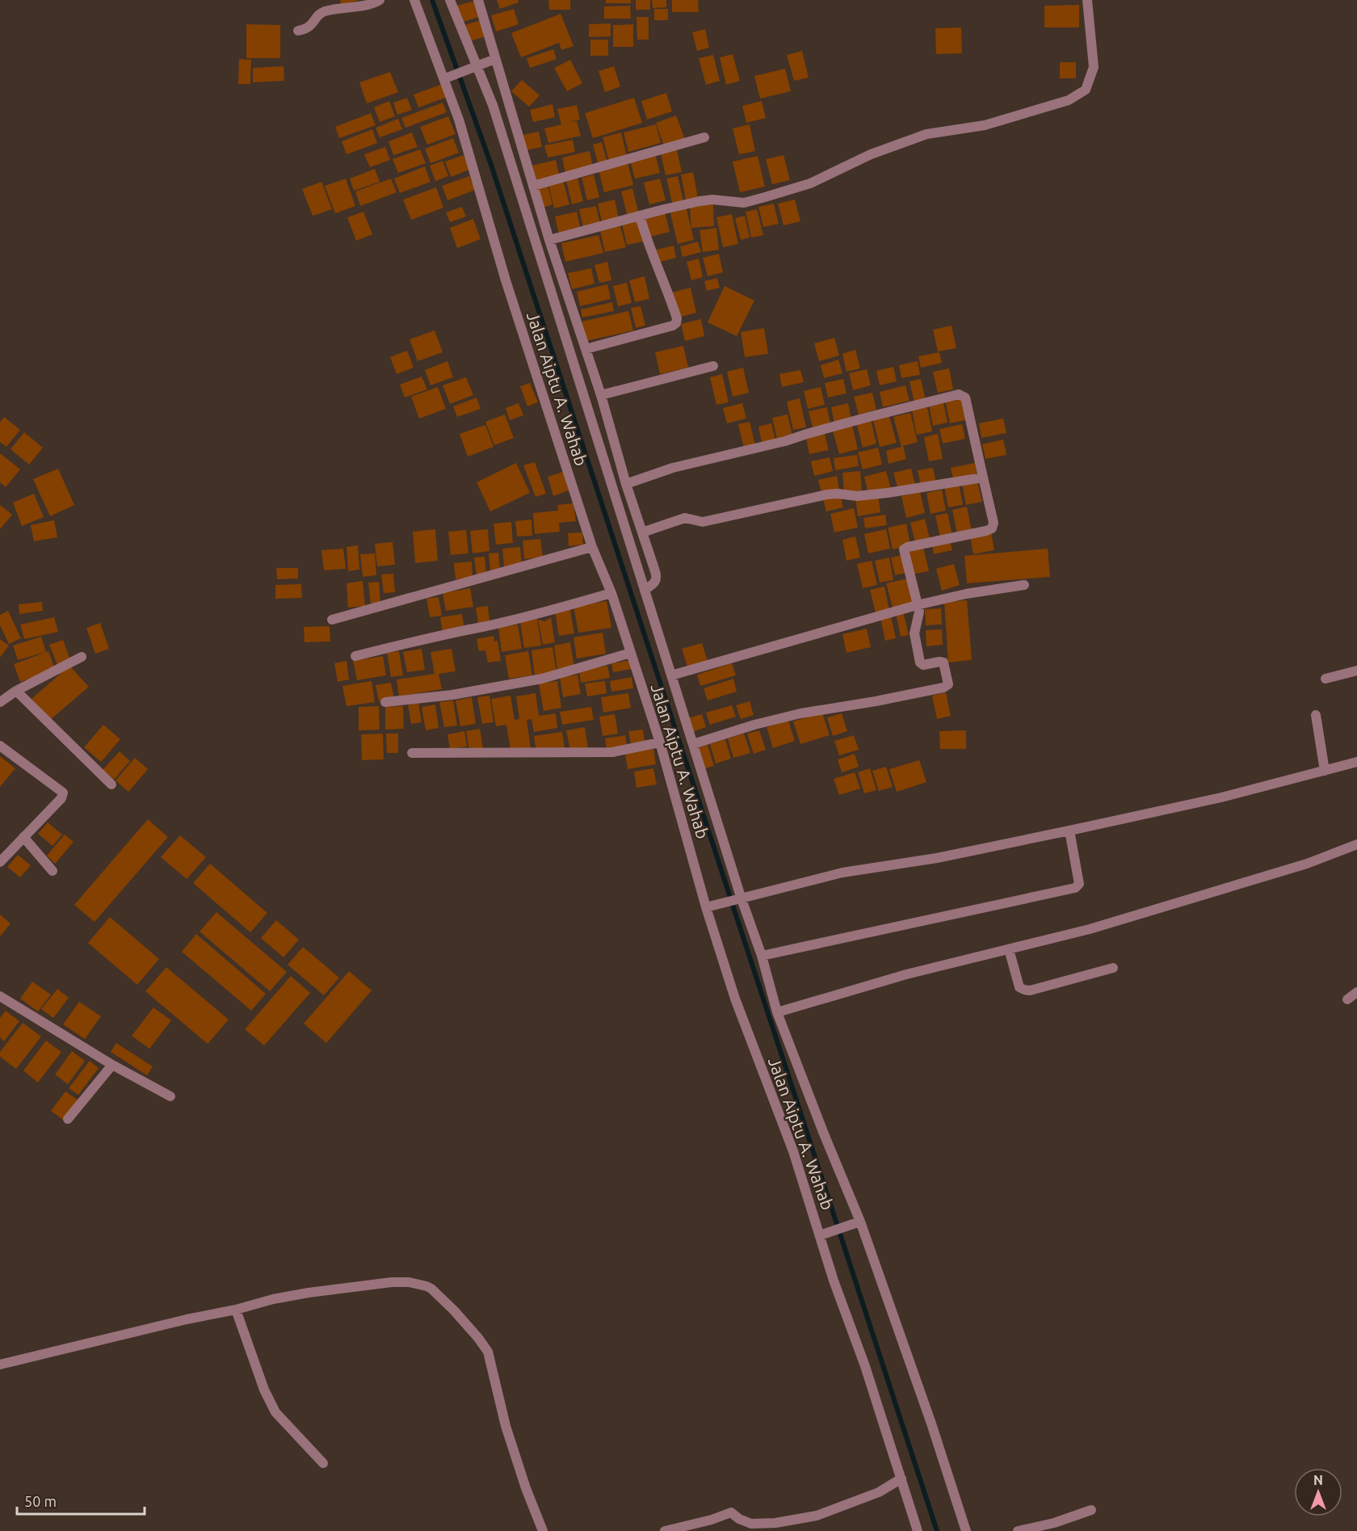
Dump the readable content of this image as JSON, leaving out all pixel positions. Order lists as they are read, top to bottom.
{
  "streets": {
    "street": ["Jalan Aiptu A. Wahab"]
  },
  "scale_bar": "50 m",
  "north": "top"
}
